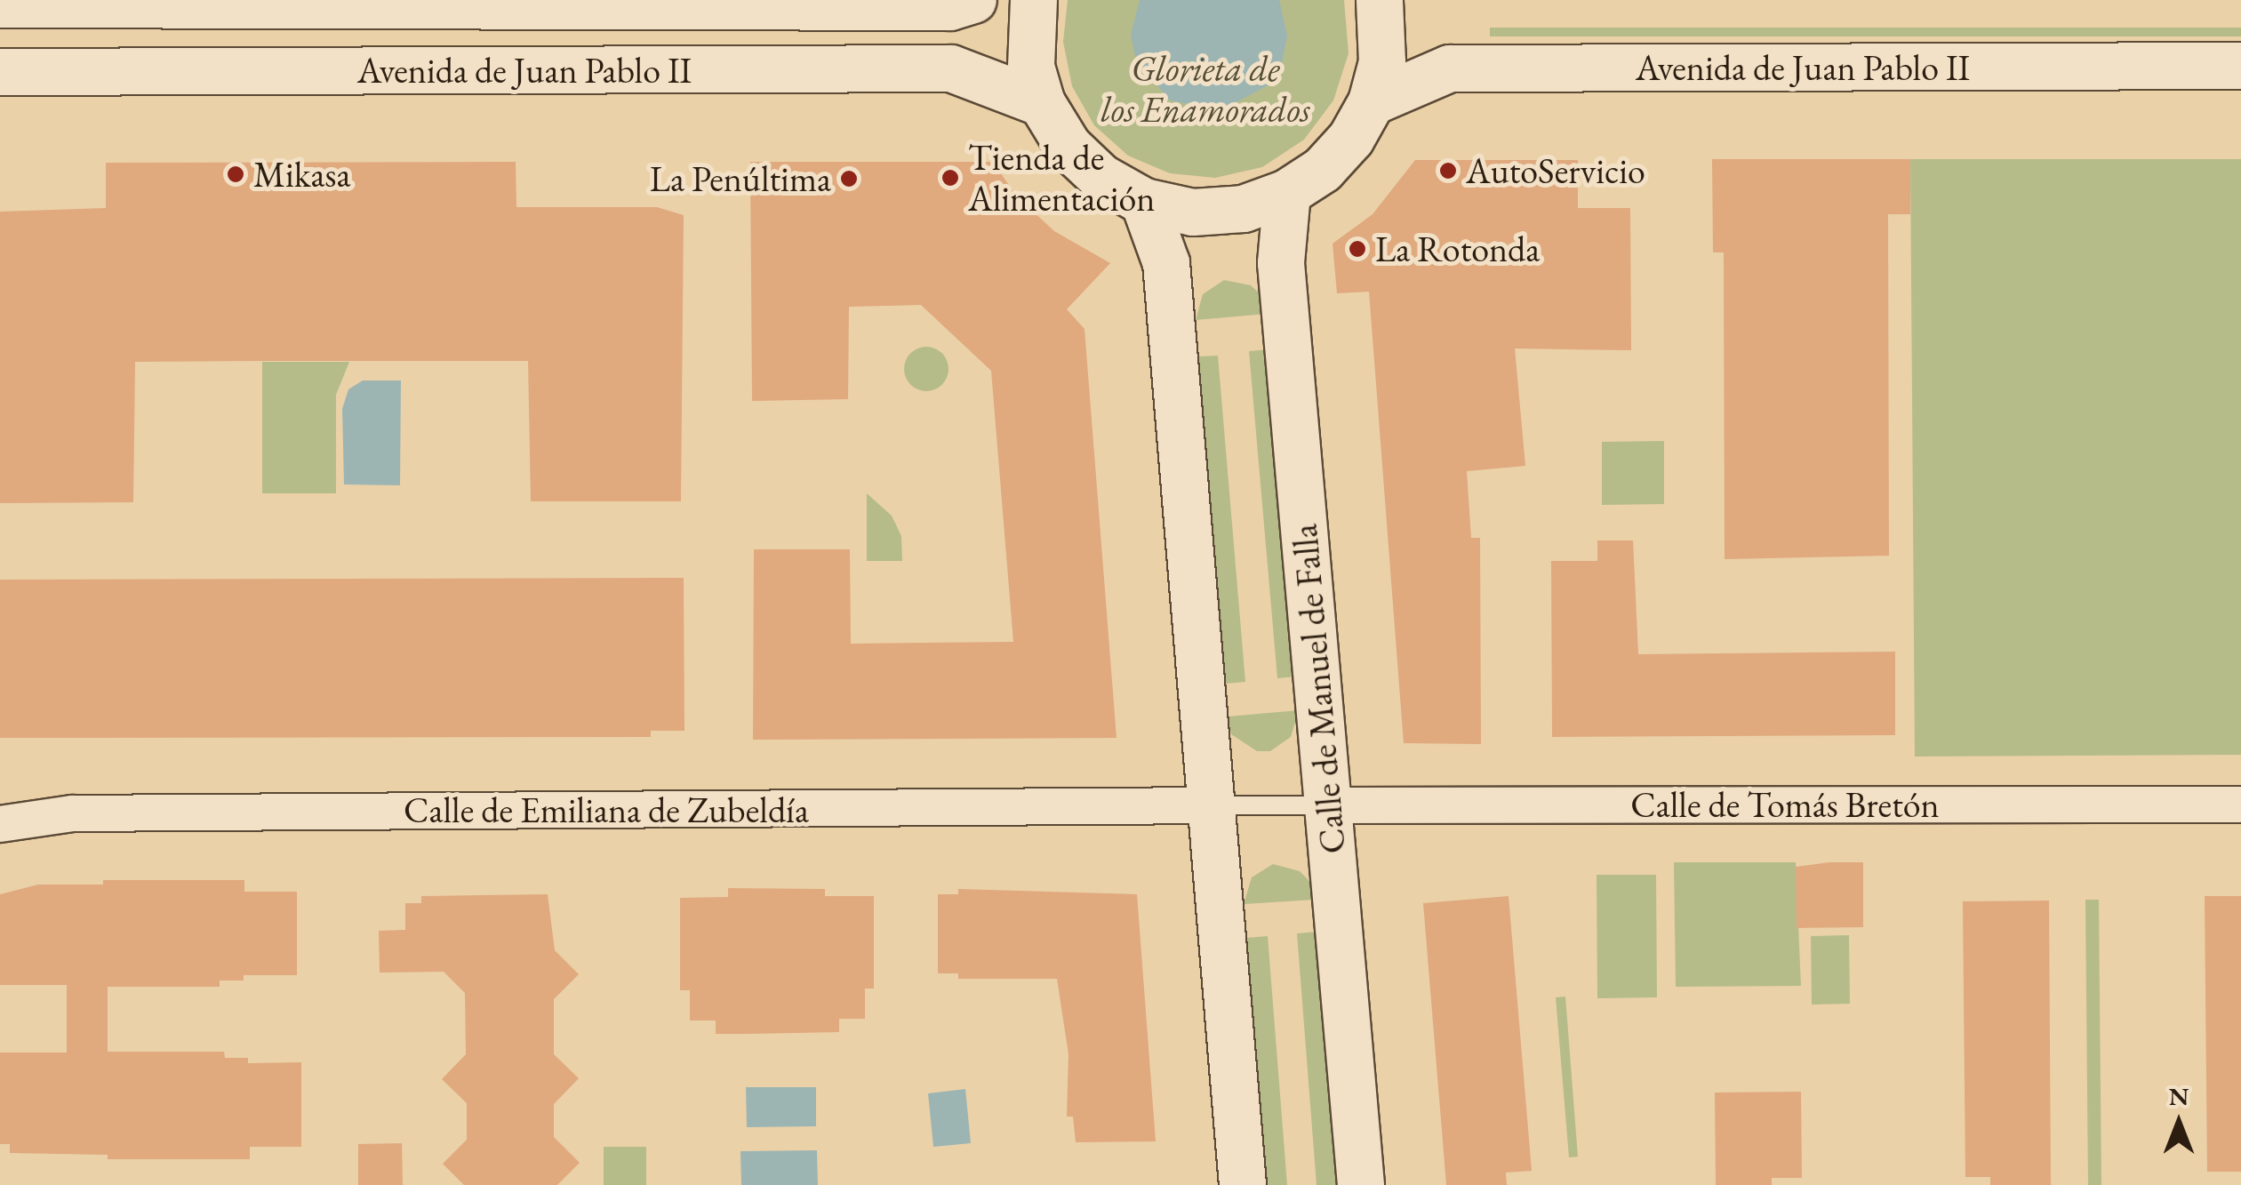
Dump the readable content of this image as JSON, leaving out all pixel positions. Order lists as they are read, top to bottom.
{
  "streets": {
    "street": [
      "Avenida de Juan Pablo II",
      "Calle de Manuel de Falla",
      "Calle de Tomás Bretón",
      "Calle de Emiliana de Zubeldía"
    ]
  },
  "crossings": [
    ["Calle de Manuel de Falla", "Calle de Tomás Bretón"]
  ],
  "parks": ["Glorieta de los Enamorados"],
  "places": [
    "AutoServicio",
    "Mikasa",
    "Tienda de Alimentación",
    "La Penúltima",
    "La Rotonda"
  ],
  "north": "top"
}
